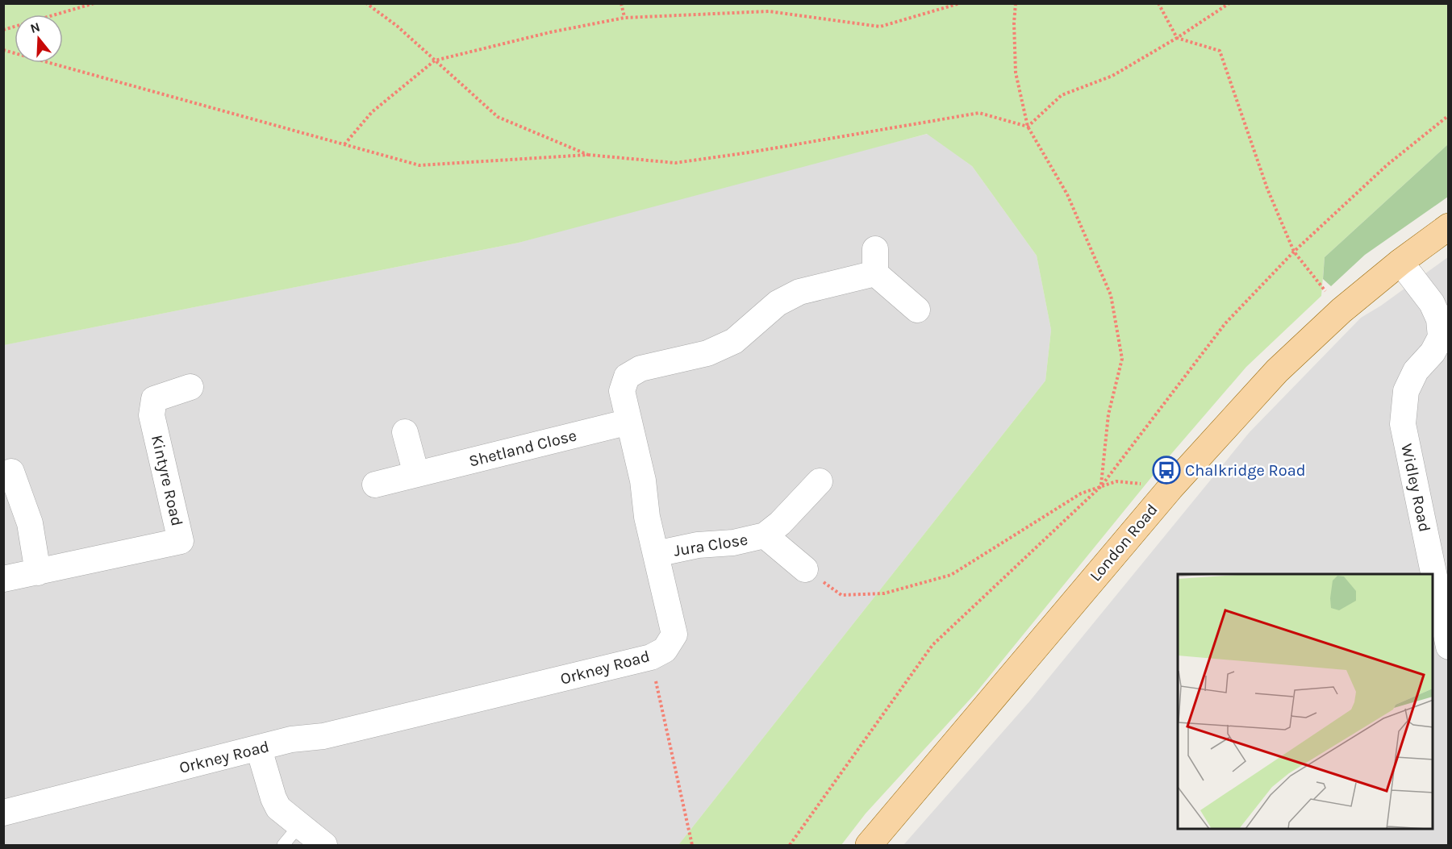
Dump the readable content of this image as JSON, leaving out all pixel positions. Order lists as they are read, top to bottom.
{
  "streets": {
    "main road": ["London Road"],
    "street": [
      "Shetland Close",
      "Kintyre Road",
      "Widley Road",
      "Jura Close",
      "Orkney Road"
    ]
  },
  "crossings": [
    ["Shetland Close", "Orkney Road"],
    ["Jura Close", "Orkney Road"]
  ],
  "places": {
    "bus stop": ["Chalkridge Road"]
  },
  "north": "top"
}
